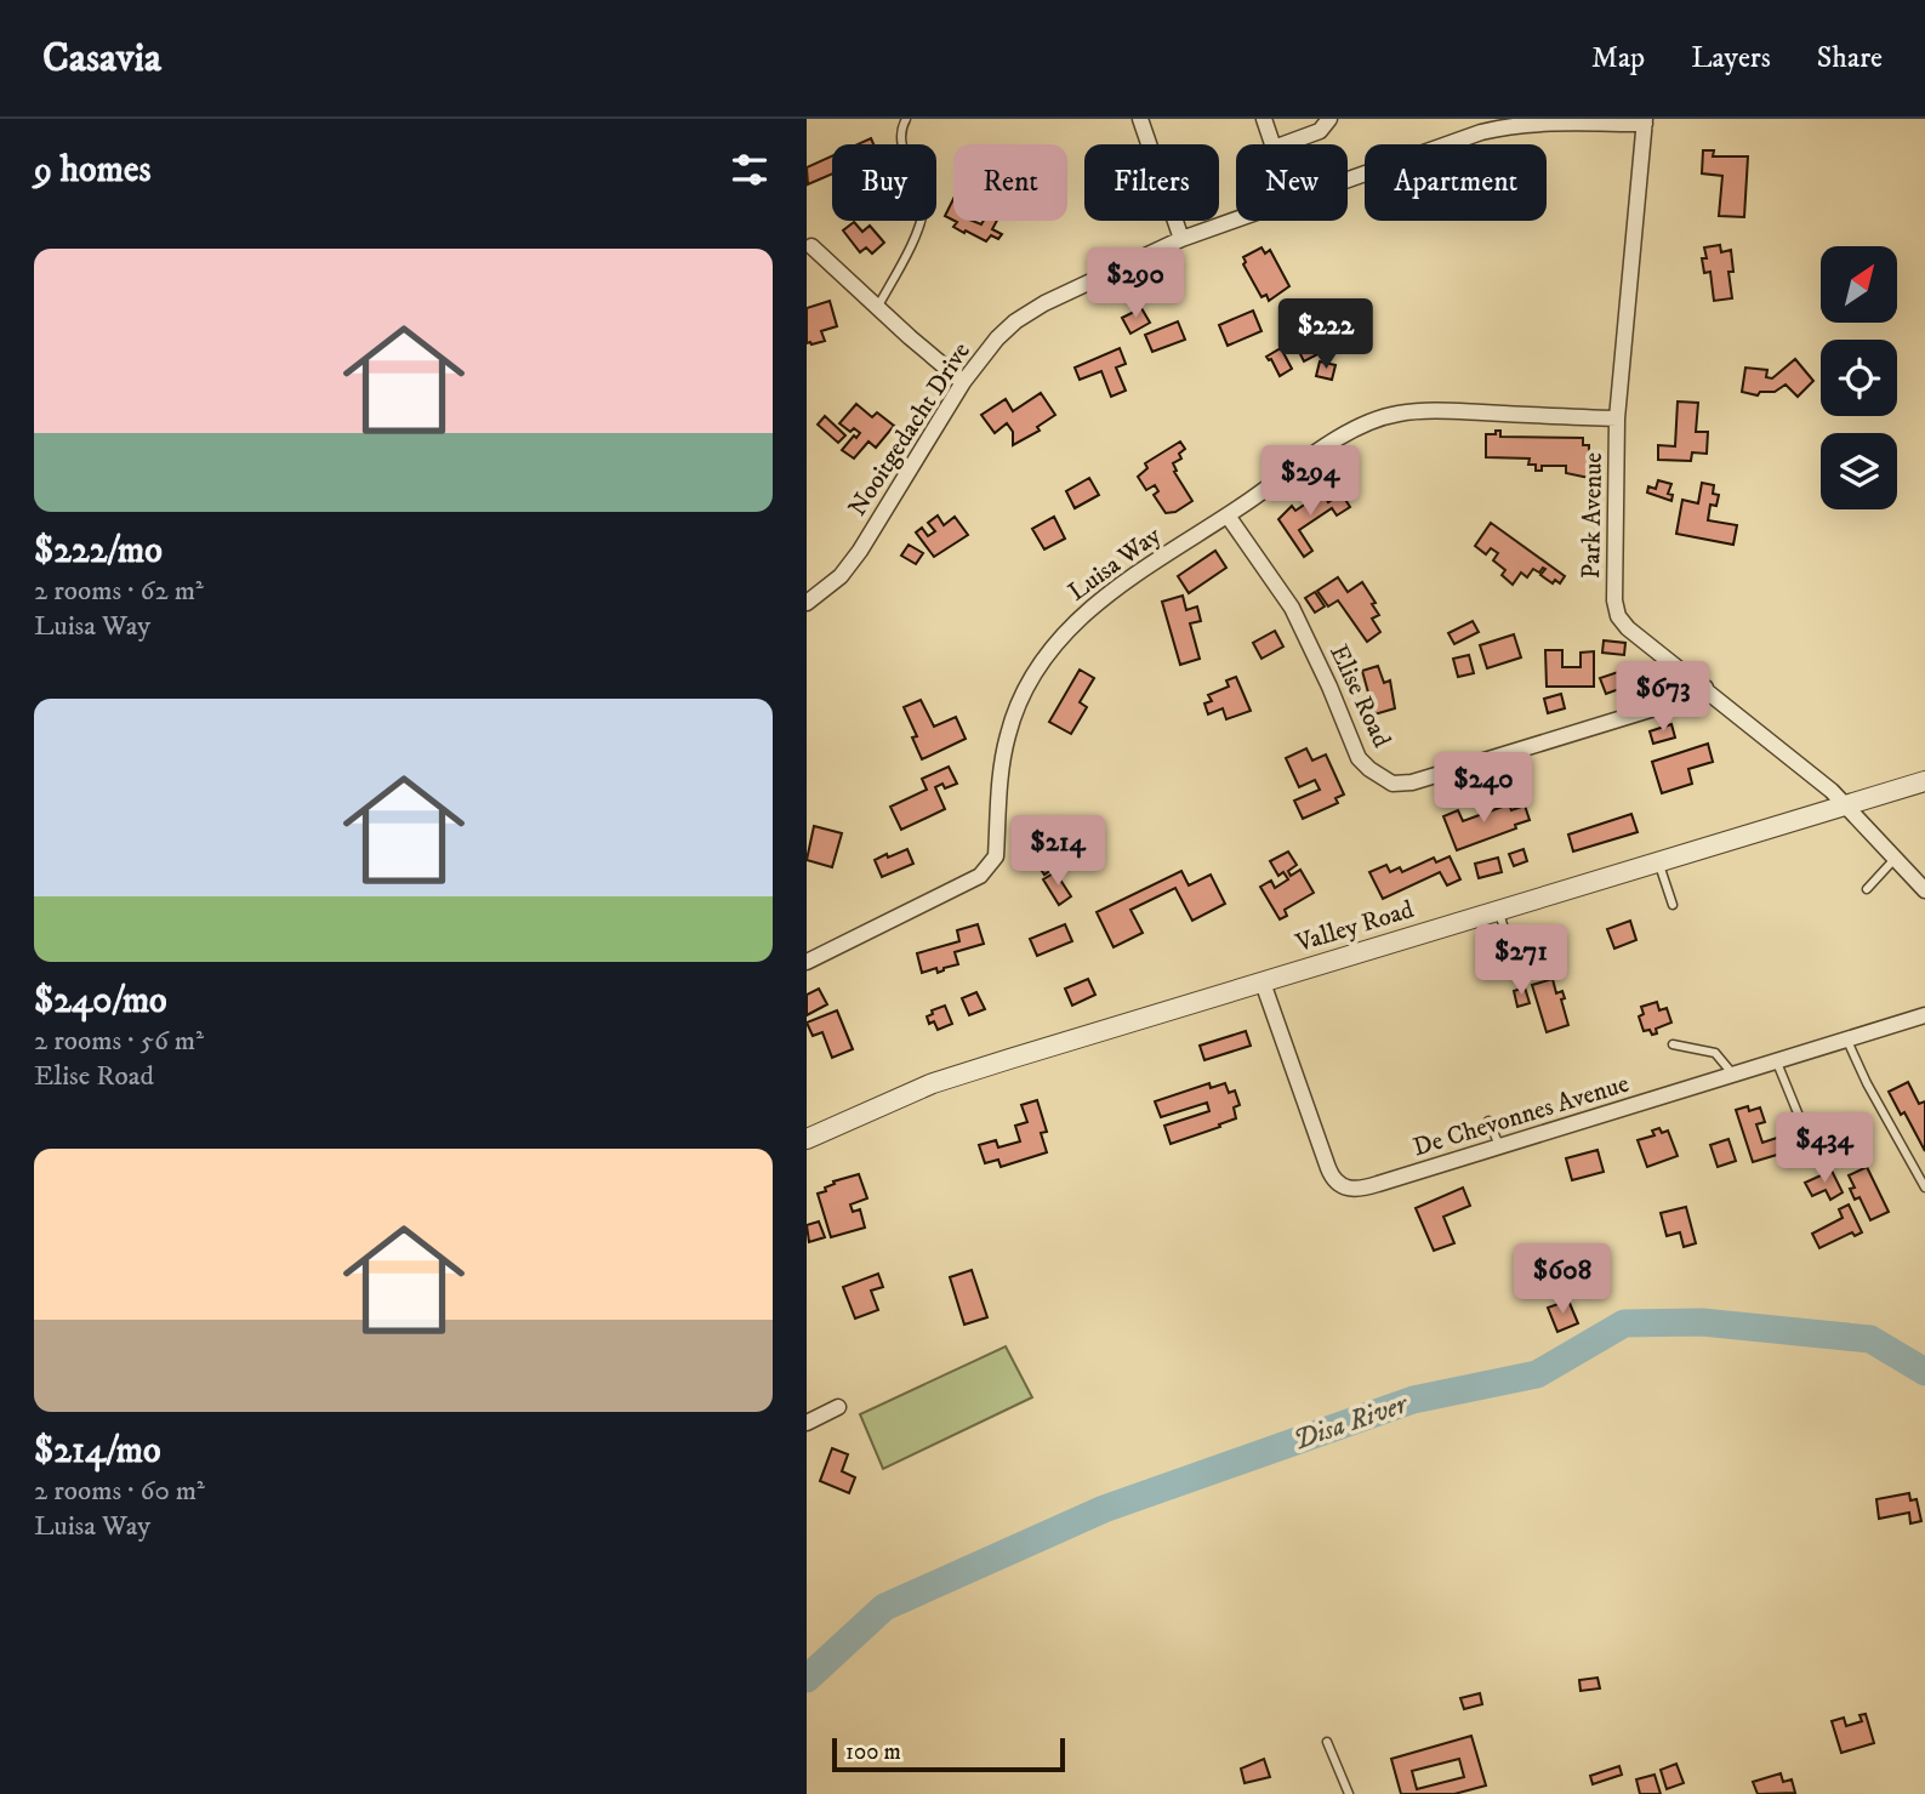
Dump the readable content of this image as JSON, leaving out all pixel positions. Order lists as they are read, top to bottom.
{
  "streets": {
    "street": [
      "Nooitgedacht Drive",
      "Park Avenue",
      "Luisa Way",
      "Elise Road",
      "Valley Road",
      "De Chevonnes Avenue"
    ]
  },
  "crossings": [
    ["Nooitgedacht Drive", "Park Avenue"],
    ["Park Avenue", "Luisa Way"],
    ["Park Avenue", "Elise Road"],
    ["Park Avenue", "Valley Road"],
    ["Luisa Way", "Elise Road"],
    ["Valley Road", "De Chevonnes Avenue"]
  ],
  "water": ["Disa River"],
  "scale_bar": "100 m",
  "north": "top right",
  "page": {
    "header": "Casavia",
    "nav": ["Map", "Layers", "Share"],
    "heading": "9 homes",
    "chip": [
      "Buy",
      "Rent",
      "Filters",
      "New",
      "Apartment"
    ],
    "list": [
      {
        "name": "$222/mo",
        "note": "2 rooms · 62 m² · Luisa Way"
      },
      {
        "name": "$240/mo",
        "note": "2 rooms · 56 m² · Elise Road"
      },
      {
        "name": "$214/mo",
        "note": "2 rooms · 60 m² · Luisa Way"
      }
    ],
    "price": [
      "$290",
      "$222",
      "$294",
      "$673",
      "$240",
      "$214",
      "$271",
      "$434",
      "$608"
    ],
    "scale": "100 m"
  }
}
